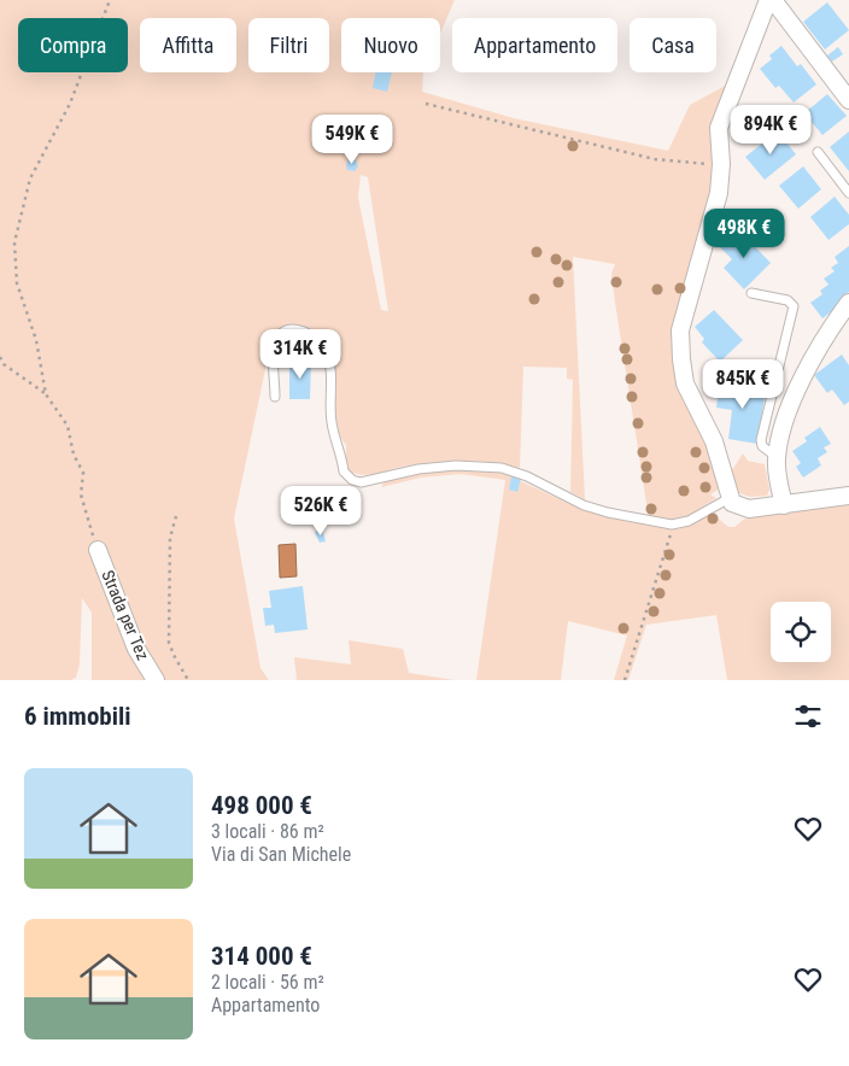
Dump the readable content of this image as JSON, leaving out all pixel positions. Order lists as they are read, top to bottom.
{
  "streets": {
    "street": ["Strada per Tez"]
  },
  "page": {
    "chip": [
      "Compra",
      "Affitta",
      "Filtri",
      "Nuovo",
      "Appartamento",
      "Casa"
    ],
    "price": [
      "894K €",
      "549K €",
      "498K €",
      "314K €",
      "845K €",
      "526K €"
    ],
    "heading": "6 immobili",
    "list": [
      {
        "name": "498 000 €",
        "note": "3 locali · 86 m² · Via di San Michele"
      },
      {
        "name": "314 000 €",
        "note": "2 locali · 56 m² · Appartamento"
      }
    ]
  }
}
